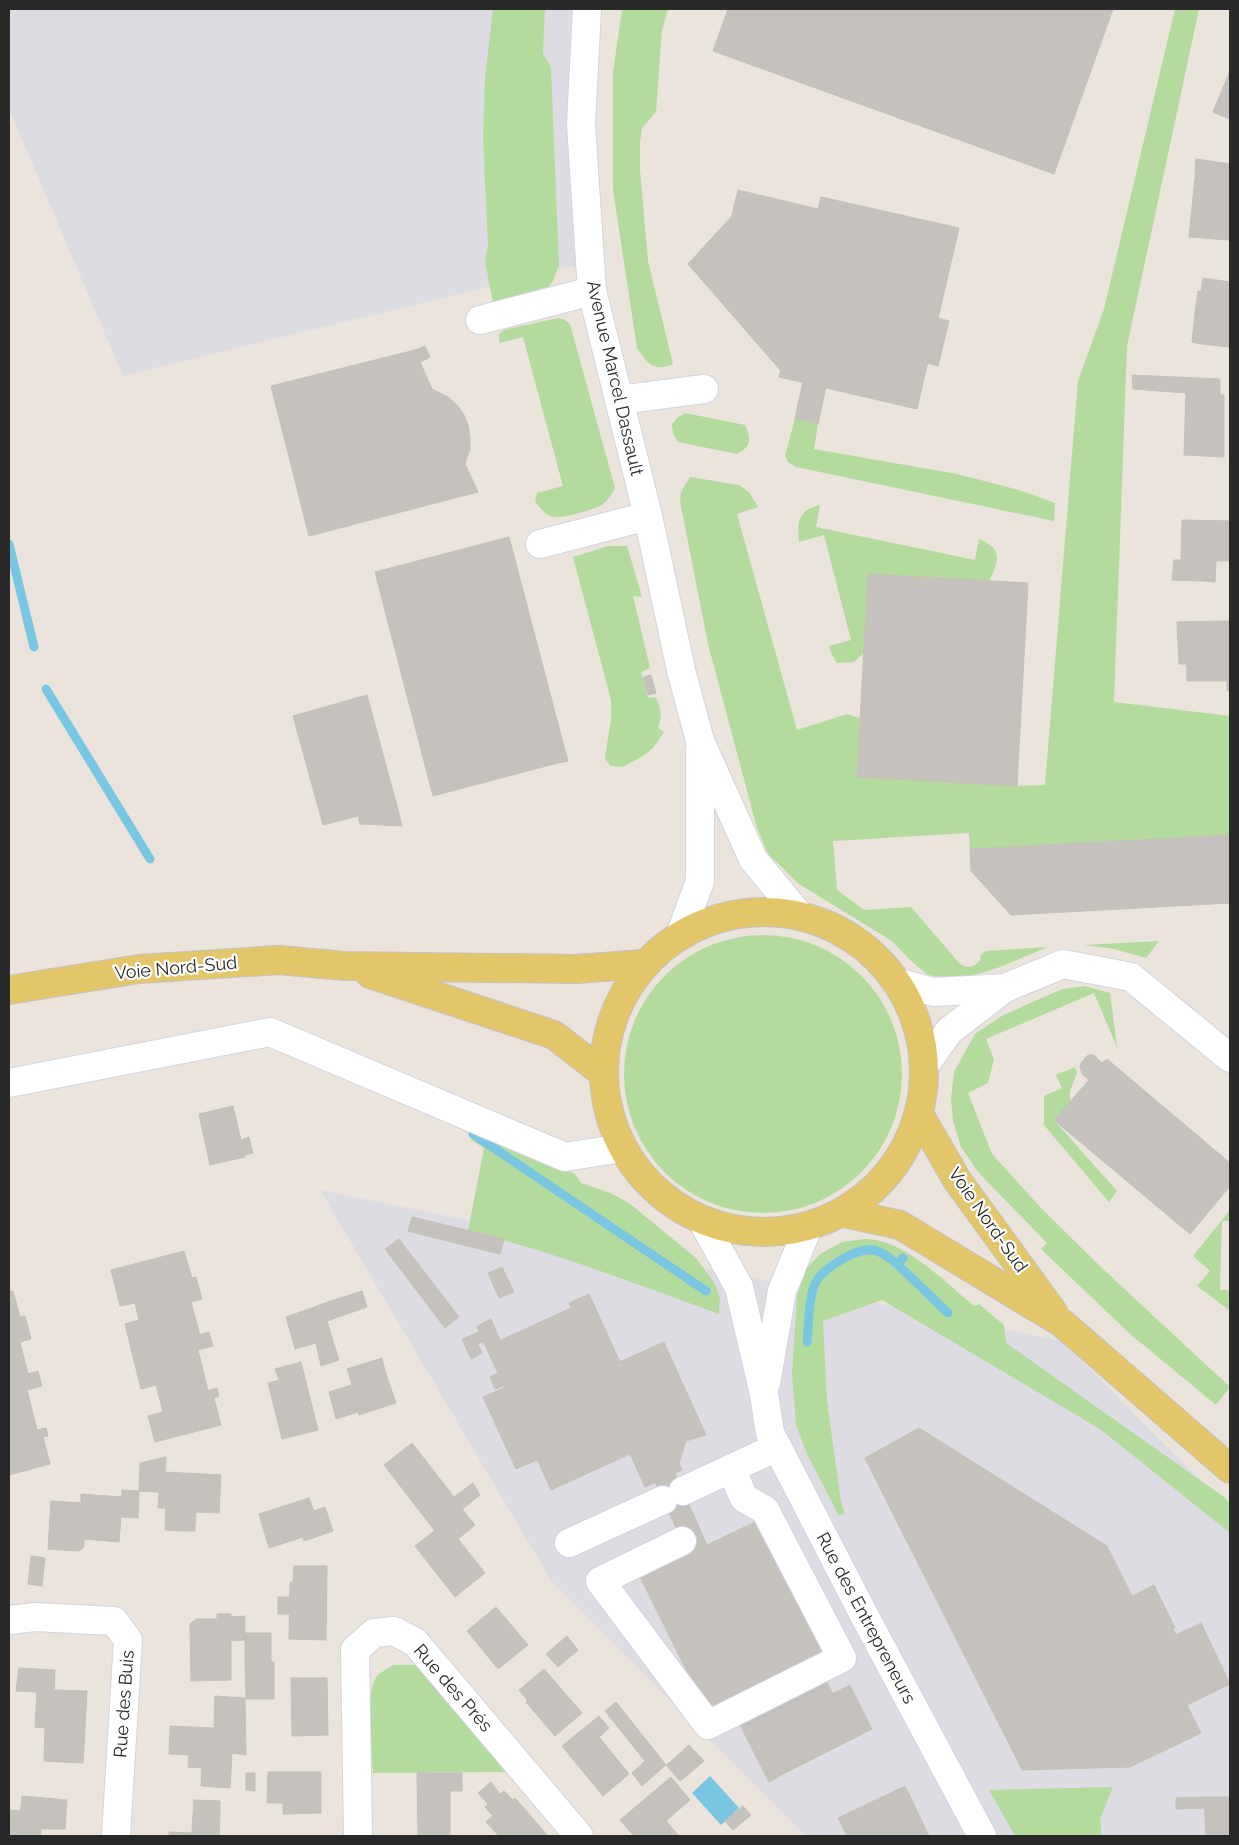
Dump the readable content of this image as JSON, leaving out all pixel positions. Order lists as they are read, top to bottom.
{
  "streets": {
    "main road": ["Voie Nord-Sud"],
    "street": [
      "Avenue Marcel Dassault",
      "Rue des Entrepreneurs",
      "Rue des Prés",
      "Rue des Buis"
    ]
  }
}
